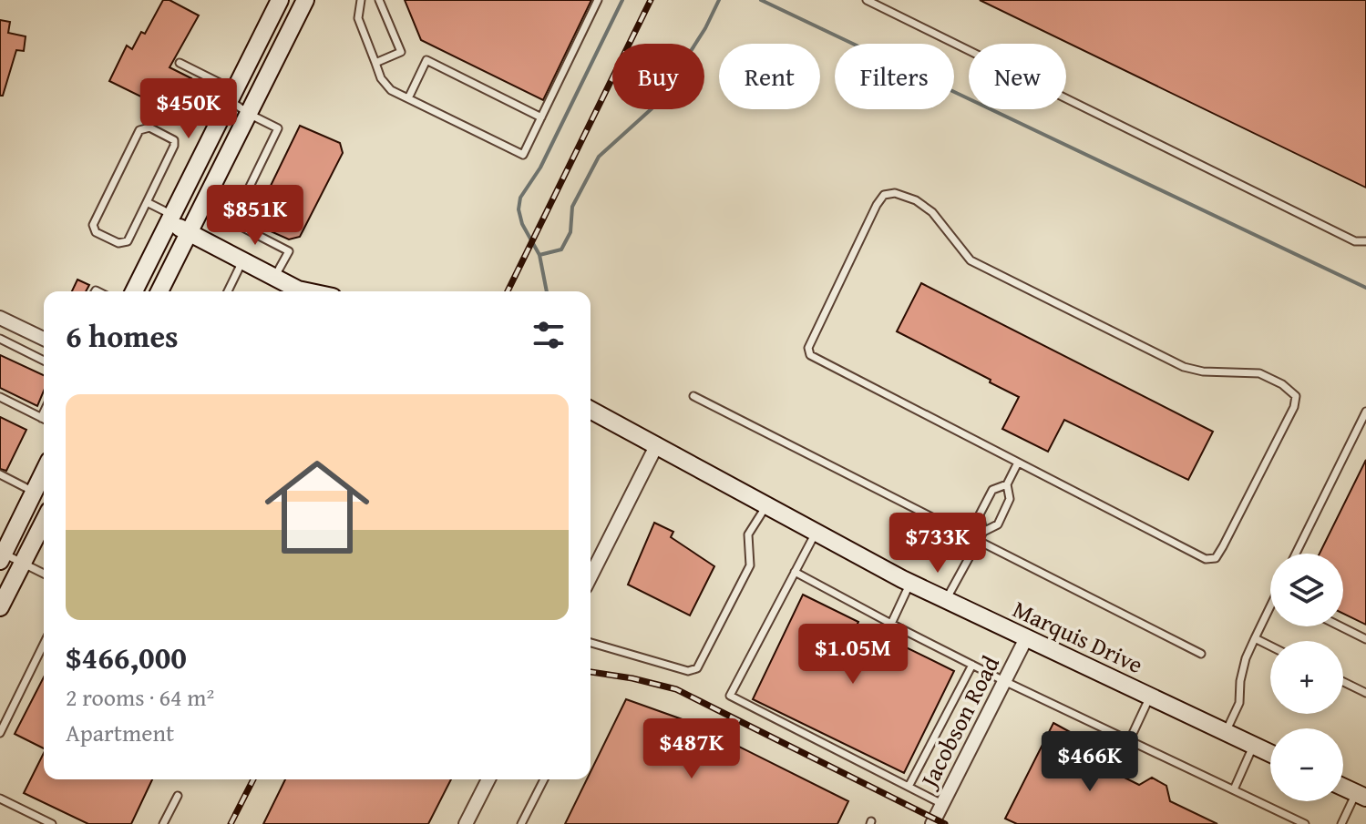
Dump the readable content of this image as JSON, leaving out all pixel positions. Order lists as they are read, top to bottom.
{
  "streets": {
    "street": ["Marquis Drive", "Jacobson Road"]
  },
  "crossings": [
    ["Marquis Drive", "Jacobson Road"]
  ],
  "page": {
    "chip": [
      "Buy",
      "Rent",
      "Filters",
      "New"
    ],
    "price": [
      "$450K",
      "$851K",
      "$733K",
      "$1.05M",
      "$487K",
      "$466K"
    ],
    "heading": "6 homes",
    "list": [
      {
        "name": "$466,000",
        "note": "2 rooms · 64 m² · Apartment"
      }
    ],
    "map_buttons": ["+", "−"]
  }
}
